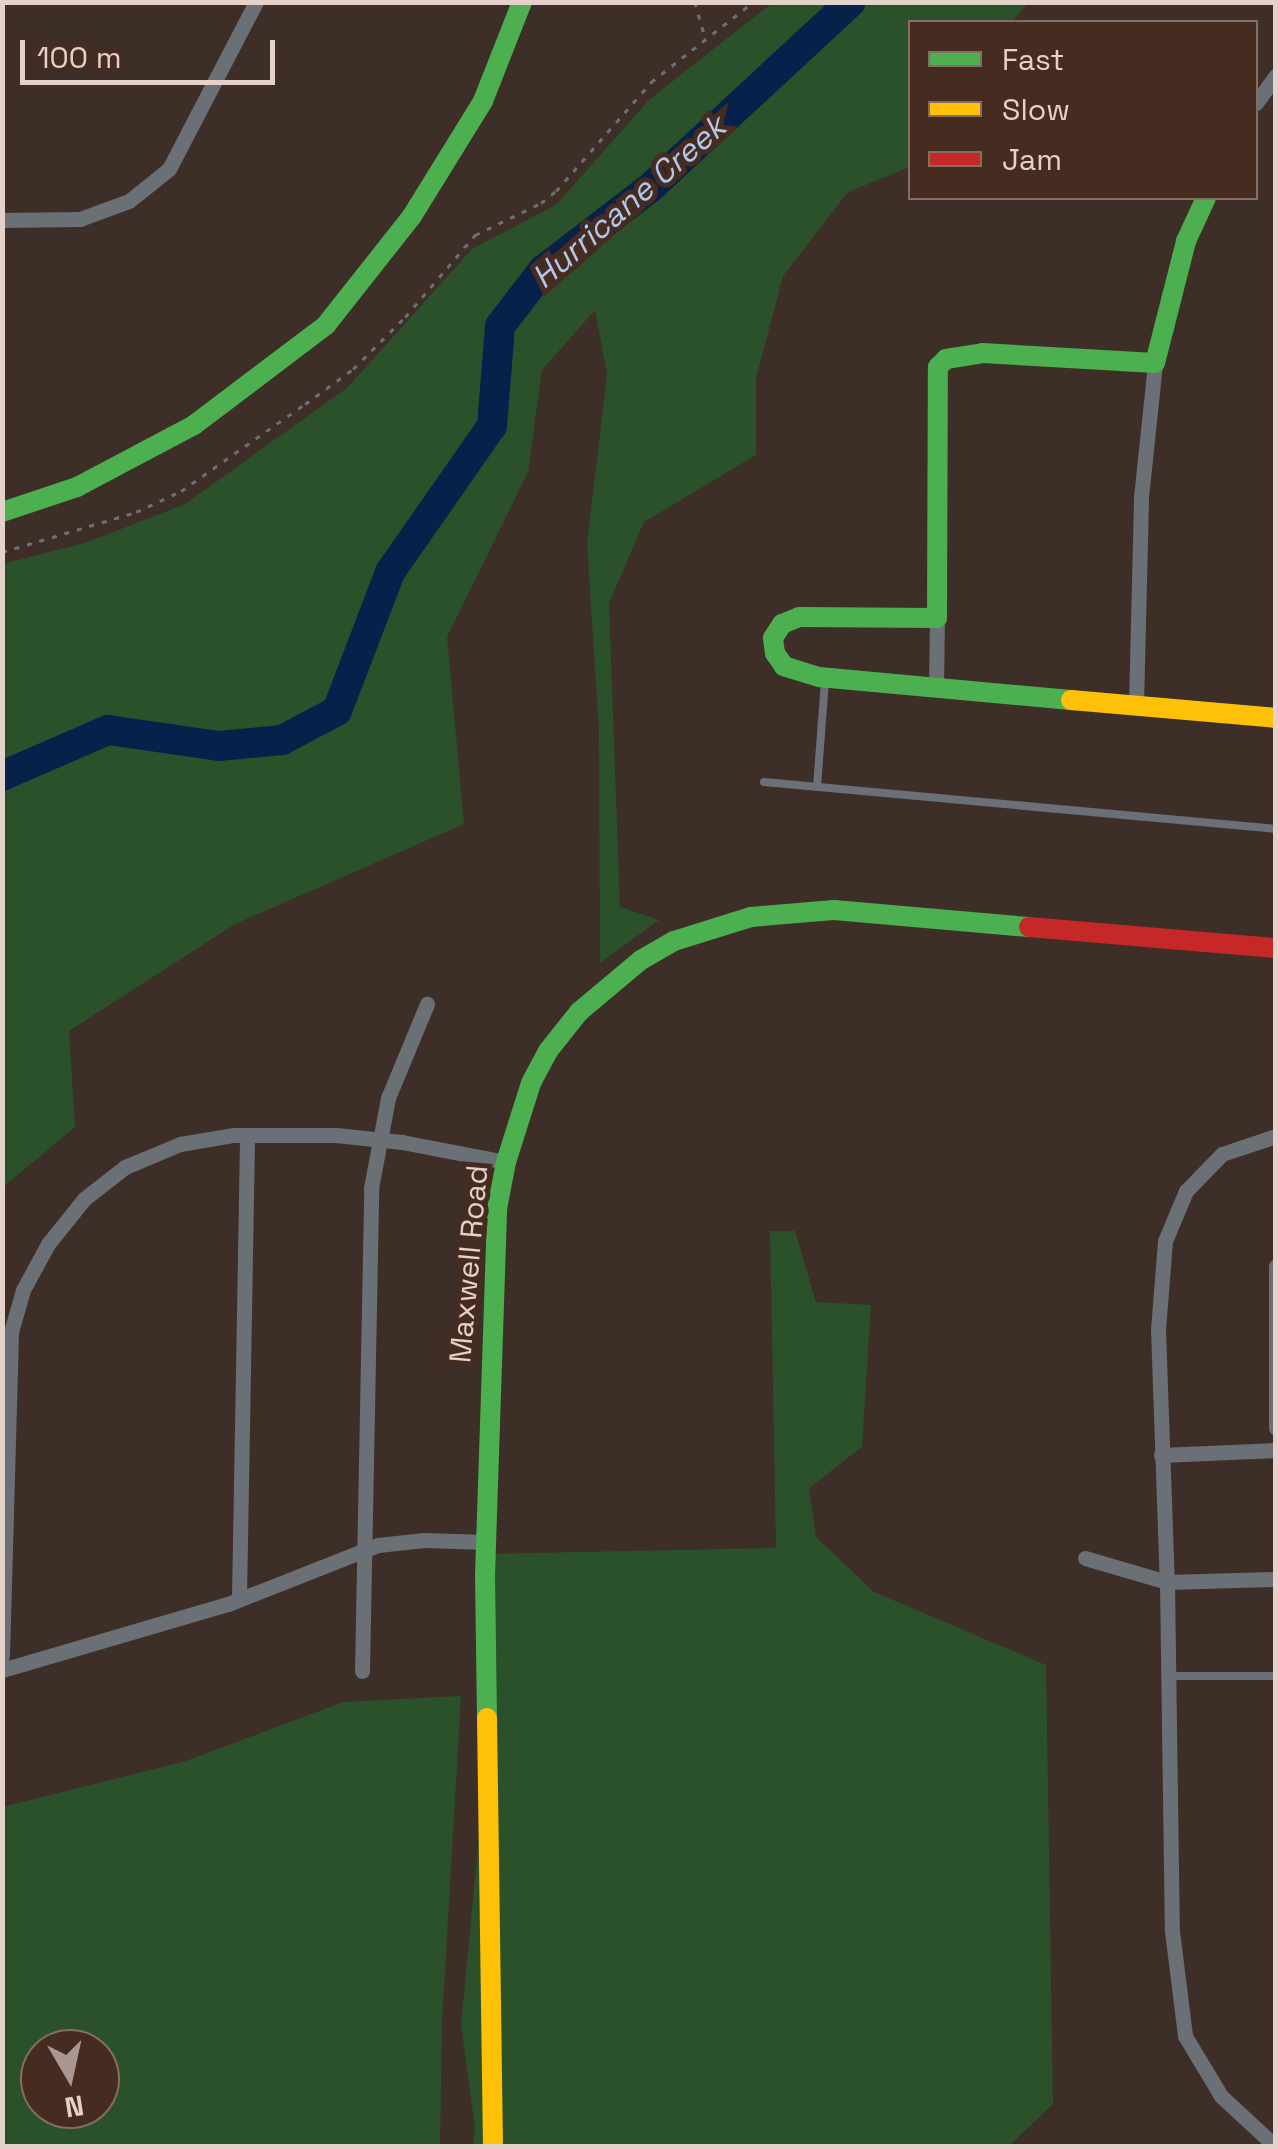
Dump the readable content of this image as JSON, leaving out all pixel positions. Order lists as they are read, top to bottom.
{
  "streets": {
    "street": ["Maxwell Road"]
  },
  "water": ["Hurricane Creek"],
  "legend": ["Fast", "Slow", "Jam"],
  "scale_bar": "100 m",
  "north": "bottom"
}
